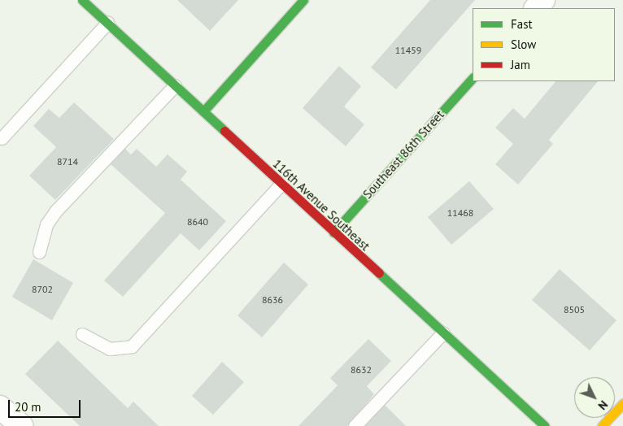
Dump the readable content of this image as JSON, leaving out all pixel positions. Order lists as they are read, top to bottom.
{
  "streets": {
    "street": ["Southeast 86th Street", "116th Avenue Southeast"]
  },
  "crossings": [
    ["Southeast 86th Street", "116th Avenue Southeast"]
  ],
  "house_numbers": [
    "11459",
    "8714",
    "11468",
    "8640",
    "8702",
    "8636",
    "8505",
    "8632"
  ],
  "legend": ["Fast", "Slow", "Jam"],
  "scale_bar": "20 m",
  "north": "bottom right"
}
